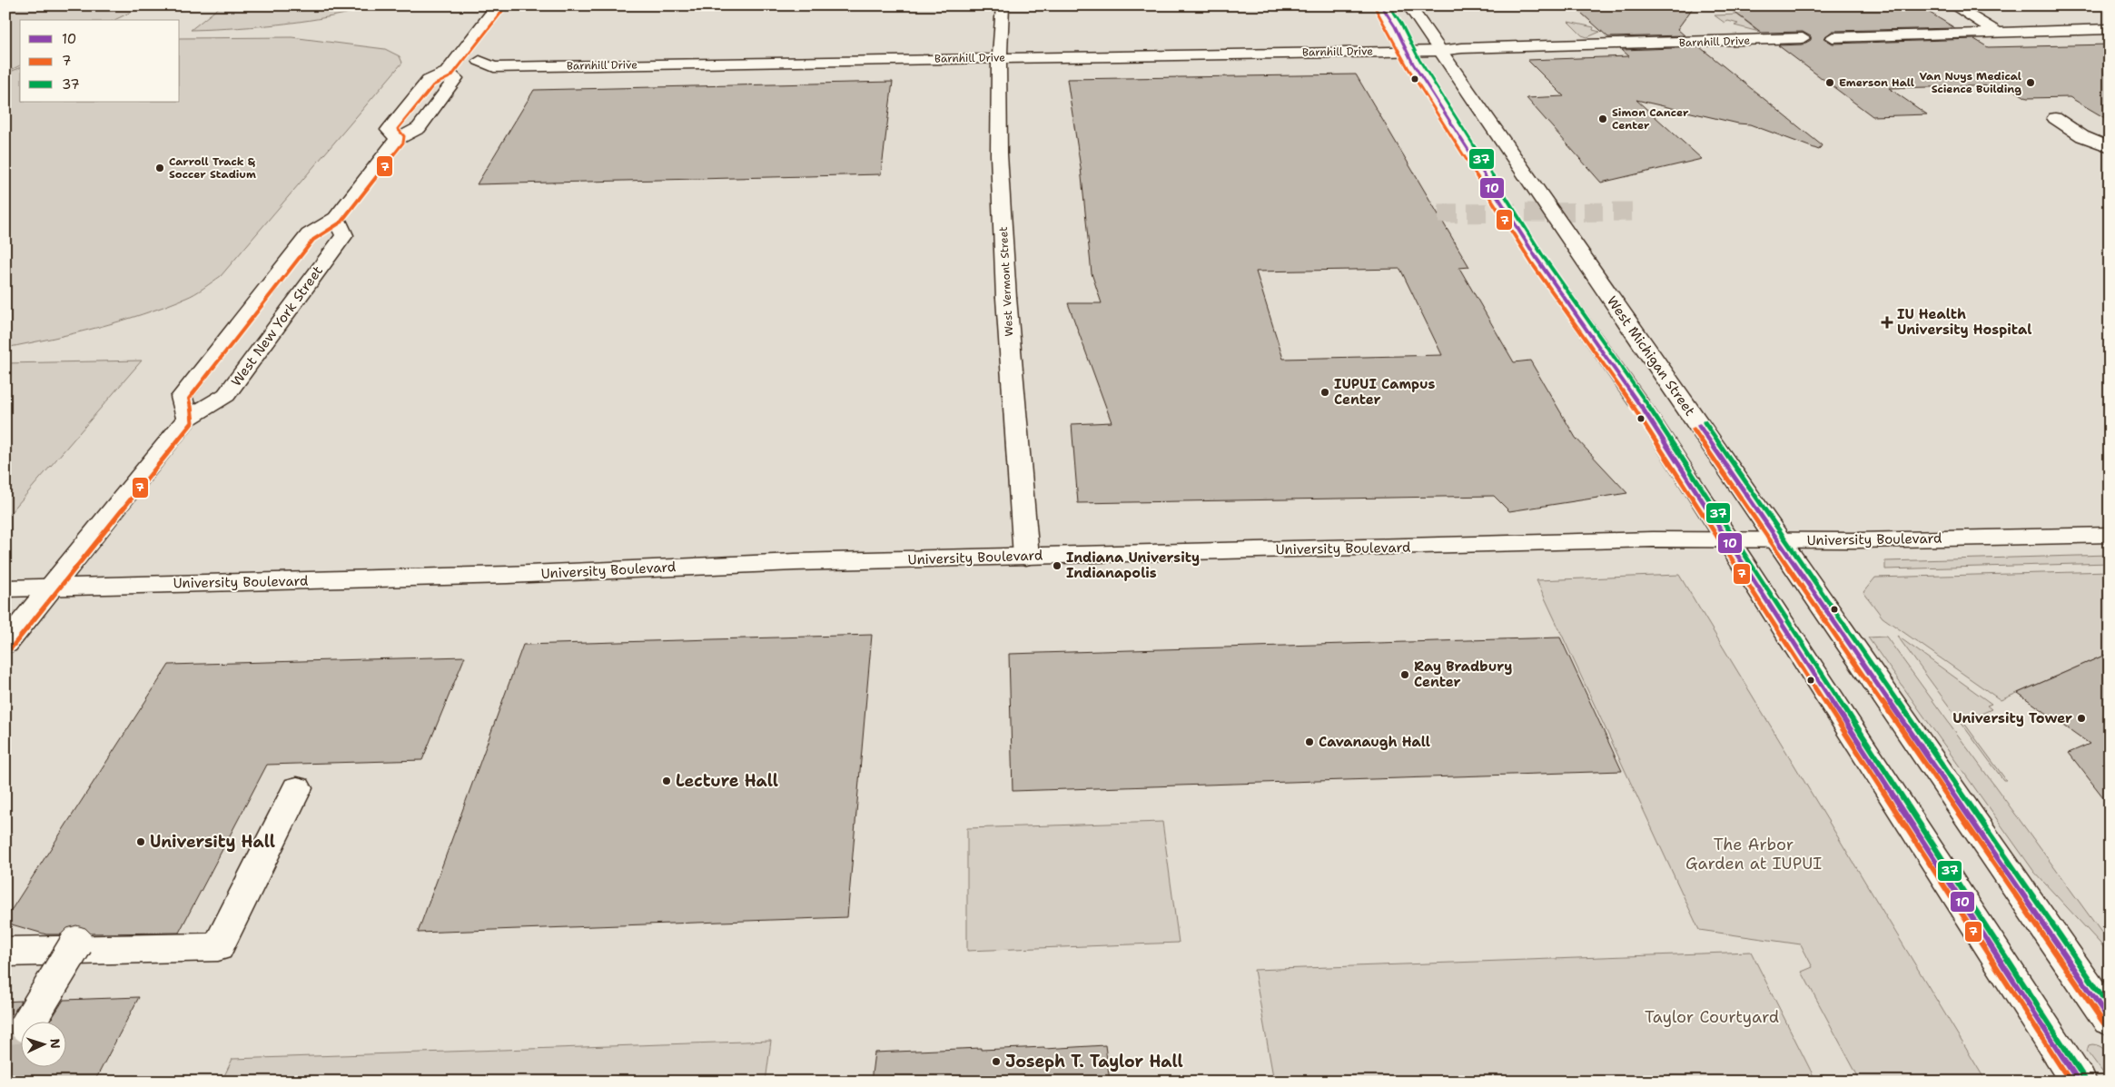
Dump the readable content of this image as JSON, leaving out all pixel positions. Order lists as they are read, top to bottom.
{
  "streets": {
    "street": [
      "Barnhill Drive",
      "West Vermont Street",
      "West New York Street",
      "West Michigan Street",
      "University Boulevard"
    ]
  },
  "crossings": [
    ["Barnhill Drive", "West Vermont Street"],
    ["Barnhill Drive", "West Michigan Street"],
    ["West Vermont Street", "University Boulevard"],
    ["West New York Street", "University Boulevard"],
    ["West Michigan Street", "University Boulevard"]
  ],
  "parks": ["The Arbor Garden at IUPUI", "Taylor Courtyard"],
  "places": {
    "other": [
      "Emerson Hall",
      "Van Nuys Medical Science Building",
      "Simon Cancer Center",
      "Carroll Track & Soccer Stadium",
      "IUPUI Campus Center",
      "Indiana University Indianapolis",
      "Ray Bradbury Center",
      "University Tower",
      "Cavanaugh Hall",
      "Lecture Hall",
      "University Hall",
      "Joseph T. Taylor Hall"
    ],
    "health": ["IU Health University Hospital"]
  },
  "lines": ["transit line 10", "transit line 37", "transit line 7"],
  "legend": ["10", "7", "37"],
  "north": "right"
}
